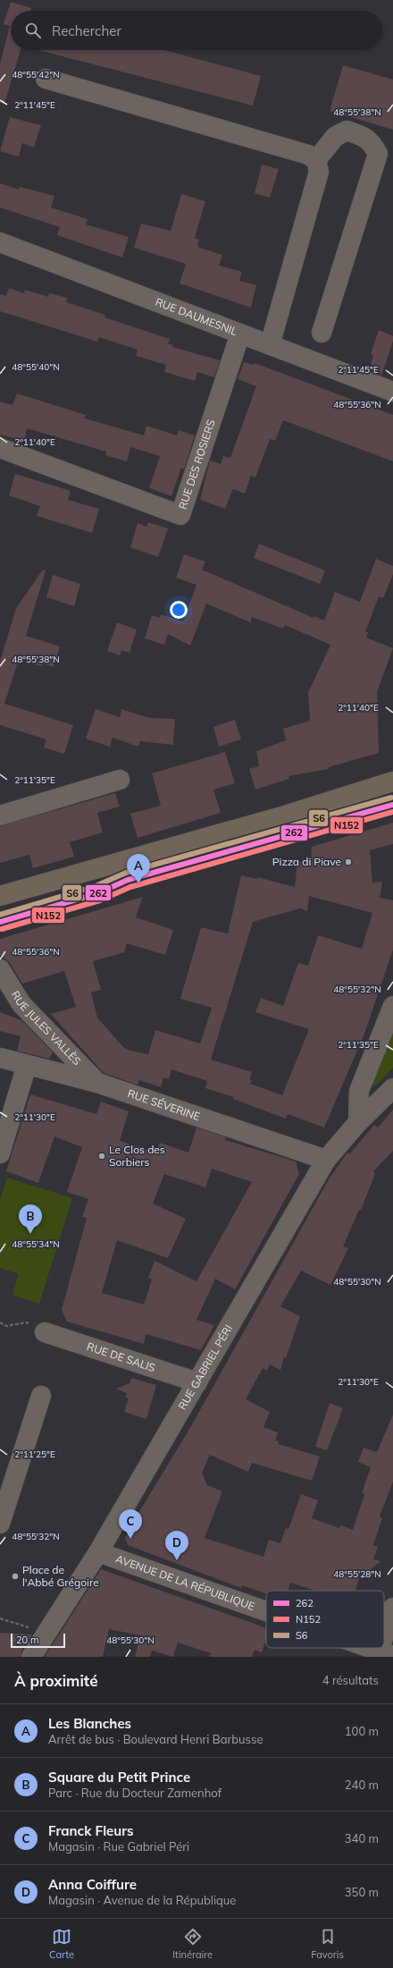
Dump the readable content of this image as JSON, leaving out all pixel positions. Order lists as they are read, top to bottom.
{
  "streets": {
    "street": [
      "RUE DAUMESNIL",
      "RUE DES ROSIERS",
      "RUE JULES VALLÈS",
      "RUE SÉVERINE",
      "RUE DE SALIS",
      "RUE GABRIEL PÉRI",
      "AVENUE DE LA RÉPUBLIQUE"
    ]
  },
  "crossings": [
    ["RUE DAUMESNIL", "RUE DES ROSIERS"],
    ["RUE JULES VALLÈS", "RUE SÉVERINE"],
    ["RUE SÉVERINE", "RUE GABRIEL PÉRI"],
    ["RUE DE SALIS", "RUE GABRIEL PÉRI"],
    ["RUE GABRIEL PÉRI", "AVENUE DE LA RÉPUBLIQUE"]
  ],
  "places": ["Pizza di Piave", "Le Clos des Sorbiers", "Place de l'Abbé Grégoire"],
  "lines": ["transit line S6", "transit line 262", "transit line N152"],
  "legend": ["262", "N152", "S6"],
  "scale_bar": "20 m",
  "page": {
    "search": "Rechercher",
    "pins": [
      "A",
      "B",
      "C",
      "D"
    ],
    "scale": "20 m",
    "heading": ["À proximité", "4 résultats"],
    "list": [
      {
        "mark": "A",
        "name": "Les Blanches",
        "note": "Arrêt de bus · Boulevard Henri Barbusse",
        "value": "100 m"
      },
      {
        "mark": "B",
        "name": "Square du Petit Prince",
        "note": "Parc · Rue du Docteur Zamenhof",
        "value": "240 m"
      },
      {
        "mark": "C",
        "name": "Franck Fleurs",
        "note": "Magasin · Rue Gabriel Péri",
        "value": "340 m"
      },
      {
        "mark": "D",
        "name": "Anna Coiffure",
        "note": "Magasin · Avenue de la République",
        "value": "350 m"
      }
    ],
    "nav": ["Carte", "Itinéraire", "Favoris"]
  },
  "coordinates": [
    "48°55'42\"N",
    "2°11'45\"E",
    "48°55'38\"N",
    "48°55'40\"N",
    "48°55'36\"N",
    "2°11'40\"E",
    "2°11'35\"E",
    "48°55'32\"N",
    "2°11'30\"E",
    "48°55'34\"N",
    "48°55'30\"N",
    "2°11'25\"E",
    "48°55'28\"N"
  ]
}
